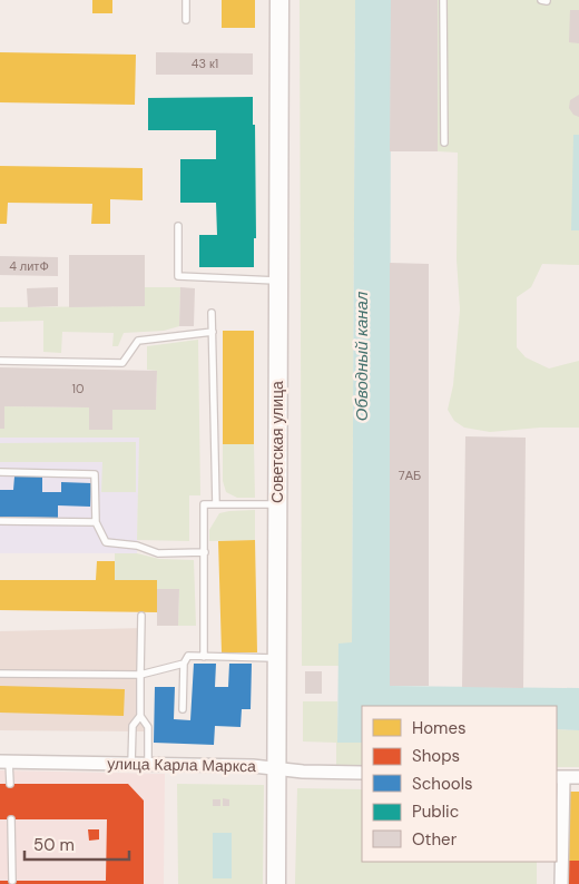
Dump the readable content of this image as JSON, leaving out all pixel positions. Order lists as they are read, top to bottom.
{
  "streets": {
    "street": ["Советская улица", "улица Карла Маркса"]
  },
  "crossings": [
    ["Советская улица", "улица Карла Маркса"]
  ],
  "water": ["Обводный канал"],
  "house_numbers": [
    "43 к1",
    "4 литФ",
    "10",
    "7АБ"
  ],
  "legend": [
    "Homes",
    "Shops",
    "Schools",
    "Public",
    "Other"
  ],
  "scale_bar": "50 m"
}
